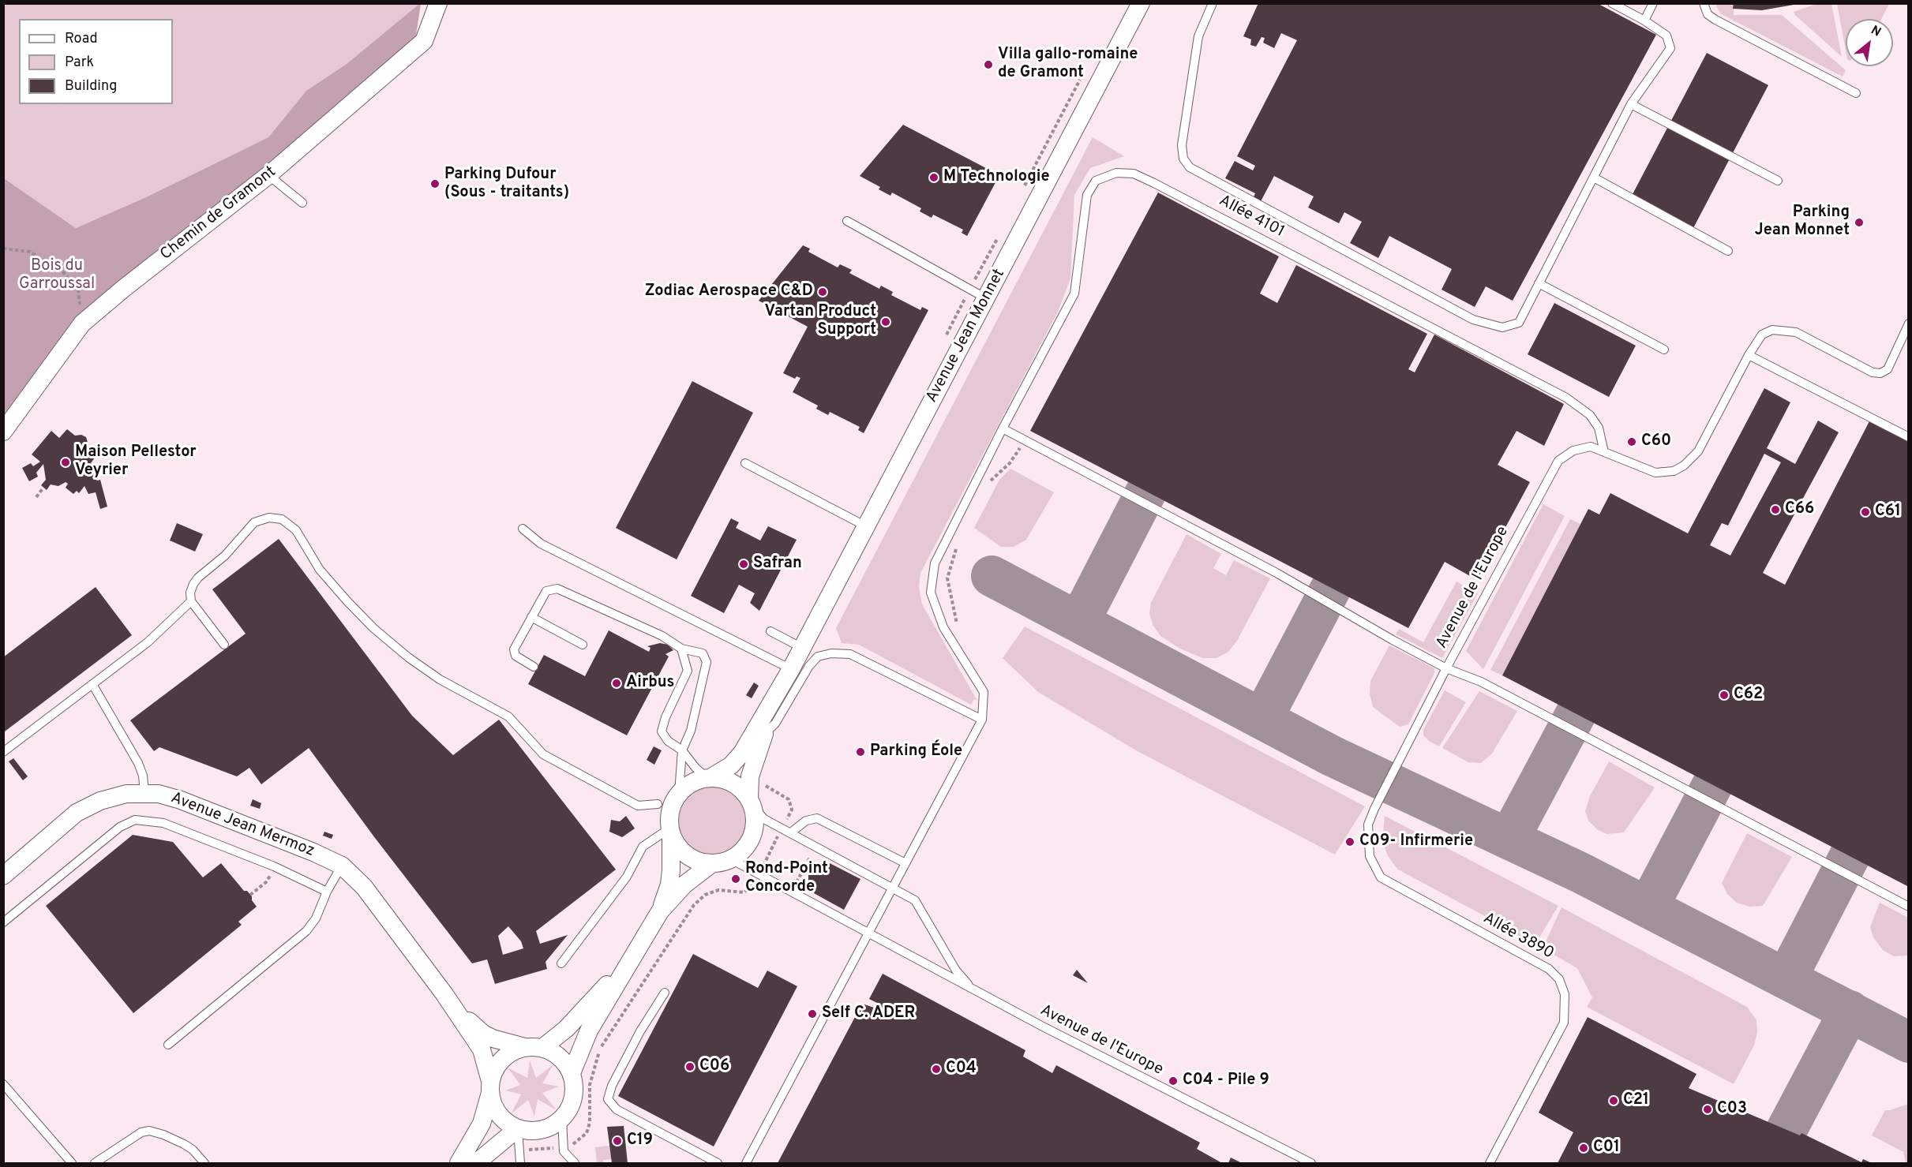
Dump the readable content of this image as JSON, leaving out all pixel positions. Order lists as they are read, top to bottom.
{
  "streets": {
    "street": ["Chemin de Gramont", "Avenue Jean Monnet", "Avenue Jean Mermoz"],
    "lane": ["Allée 4101", "Avenue de l'Europe", "Allée 3890"]
  },
  "crossings": [
    ["Allée 4101", "Avenue de l'Europe"],
    ["Avenue Jean Monnet", "Avenue de l'Europe"],
    ["Avenue de l'Europe", "Allée 3890"]
  ],
  "parks": ["Bois du Garroussal"],
  "places": [
    "Villa gallo-romaine de Gramont",
    "M Technologie",
    "Parking Dufour (Sous - traitants)",
    "Parking Jean Monnet",
    "Zodiac Aerospace C&D",
    "Vartan Product Support",
    "C60",
    "Maison Pellestor Veyrier",
    "C66",
    "C61",
    "Safran",
    "Airbus",
    "C62",
    "Parking Éole",
    "C09- Infirmerie",
    "Rond-Point Concorde",
    "Self C. ADER",
    "C06",
    "C04",
    "C04 - Pile 9",
    "C21",
    "C03",
    "C19",
    "C01"
  ],
  "legend": ["Road", "Park", "Building"],
  "north": "top right"
}
